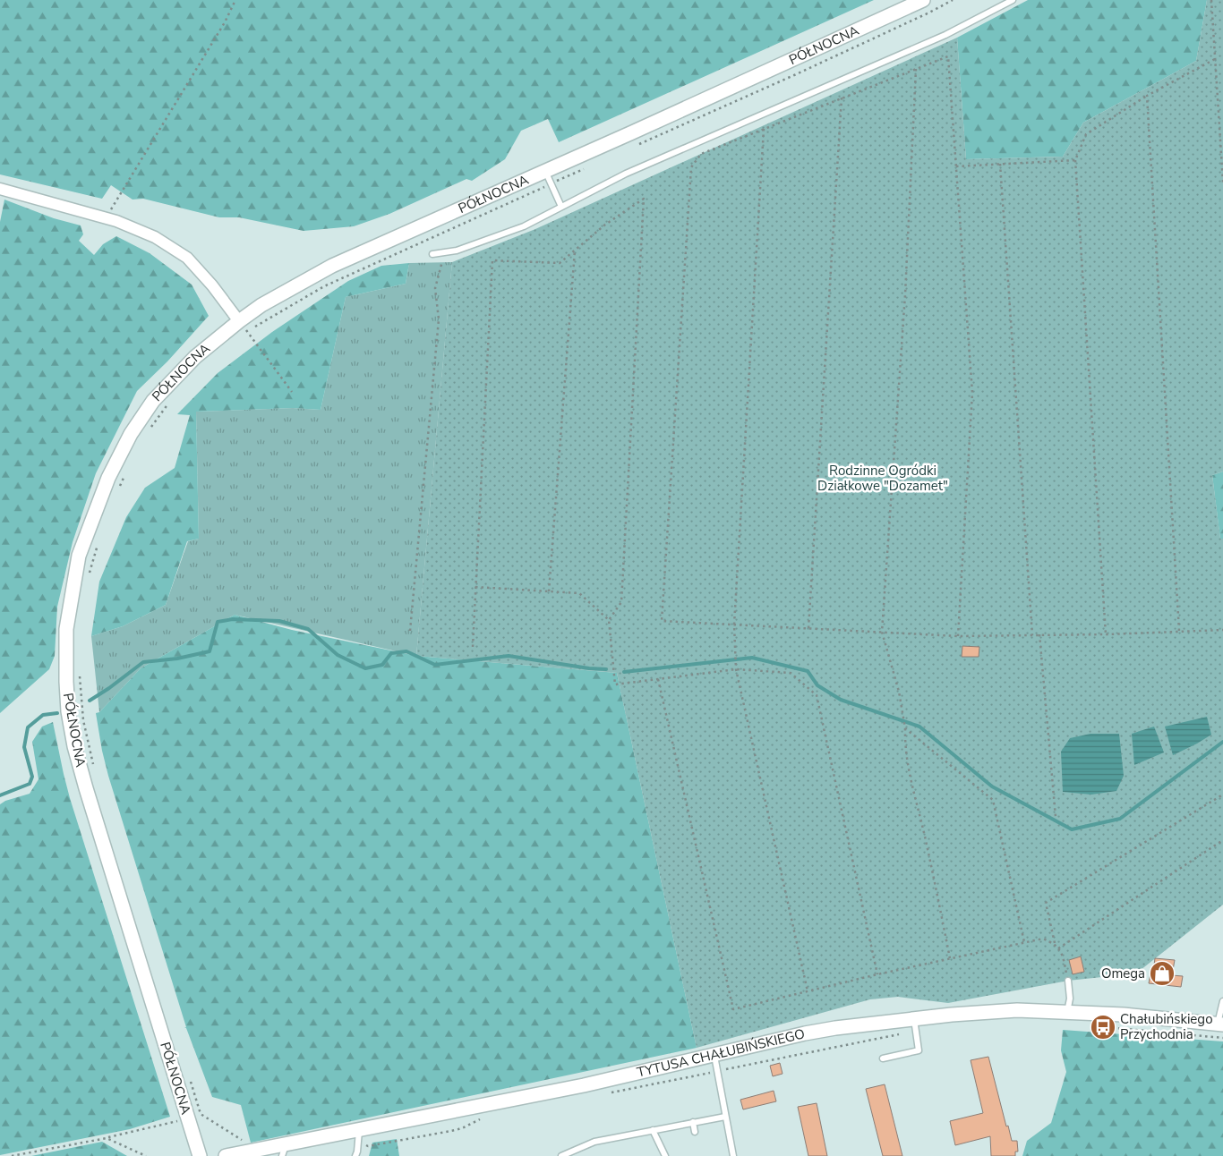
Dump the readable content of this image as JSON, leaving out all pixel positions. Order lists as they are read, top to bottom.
{
  "streets": {
    "street": ["PÓŁNOCNA", "TYTUSA CHAŁUBIŃSKIEGO"]
  },
  "parks": ["Rodzinne Ogródki Działkowe \"Dozamet\""],
  "places": {
    "shop": ["Omega"],
    "bus stop": ["Chałubińskiego Przychodnia"]
  }
}
